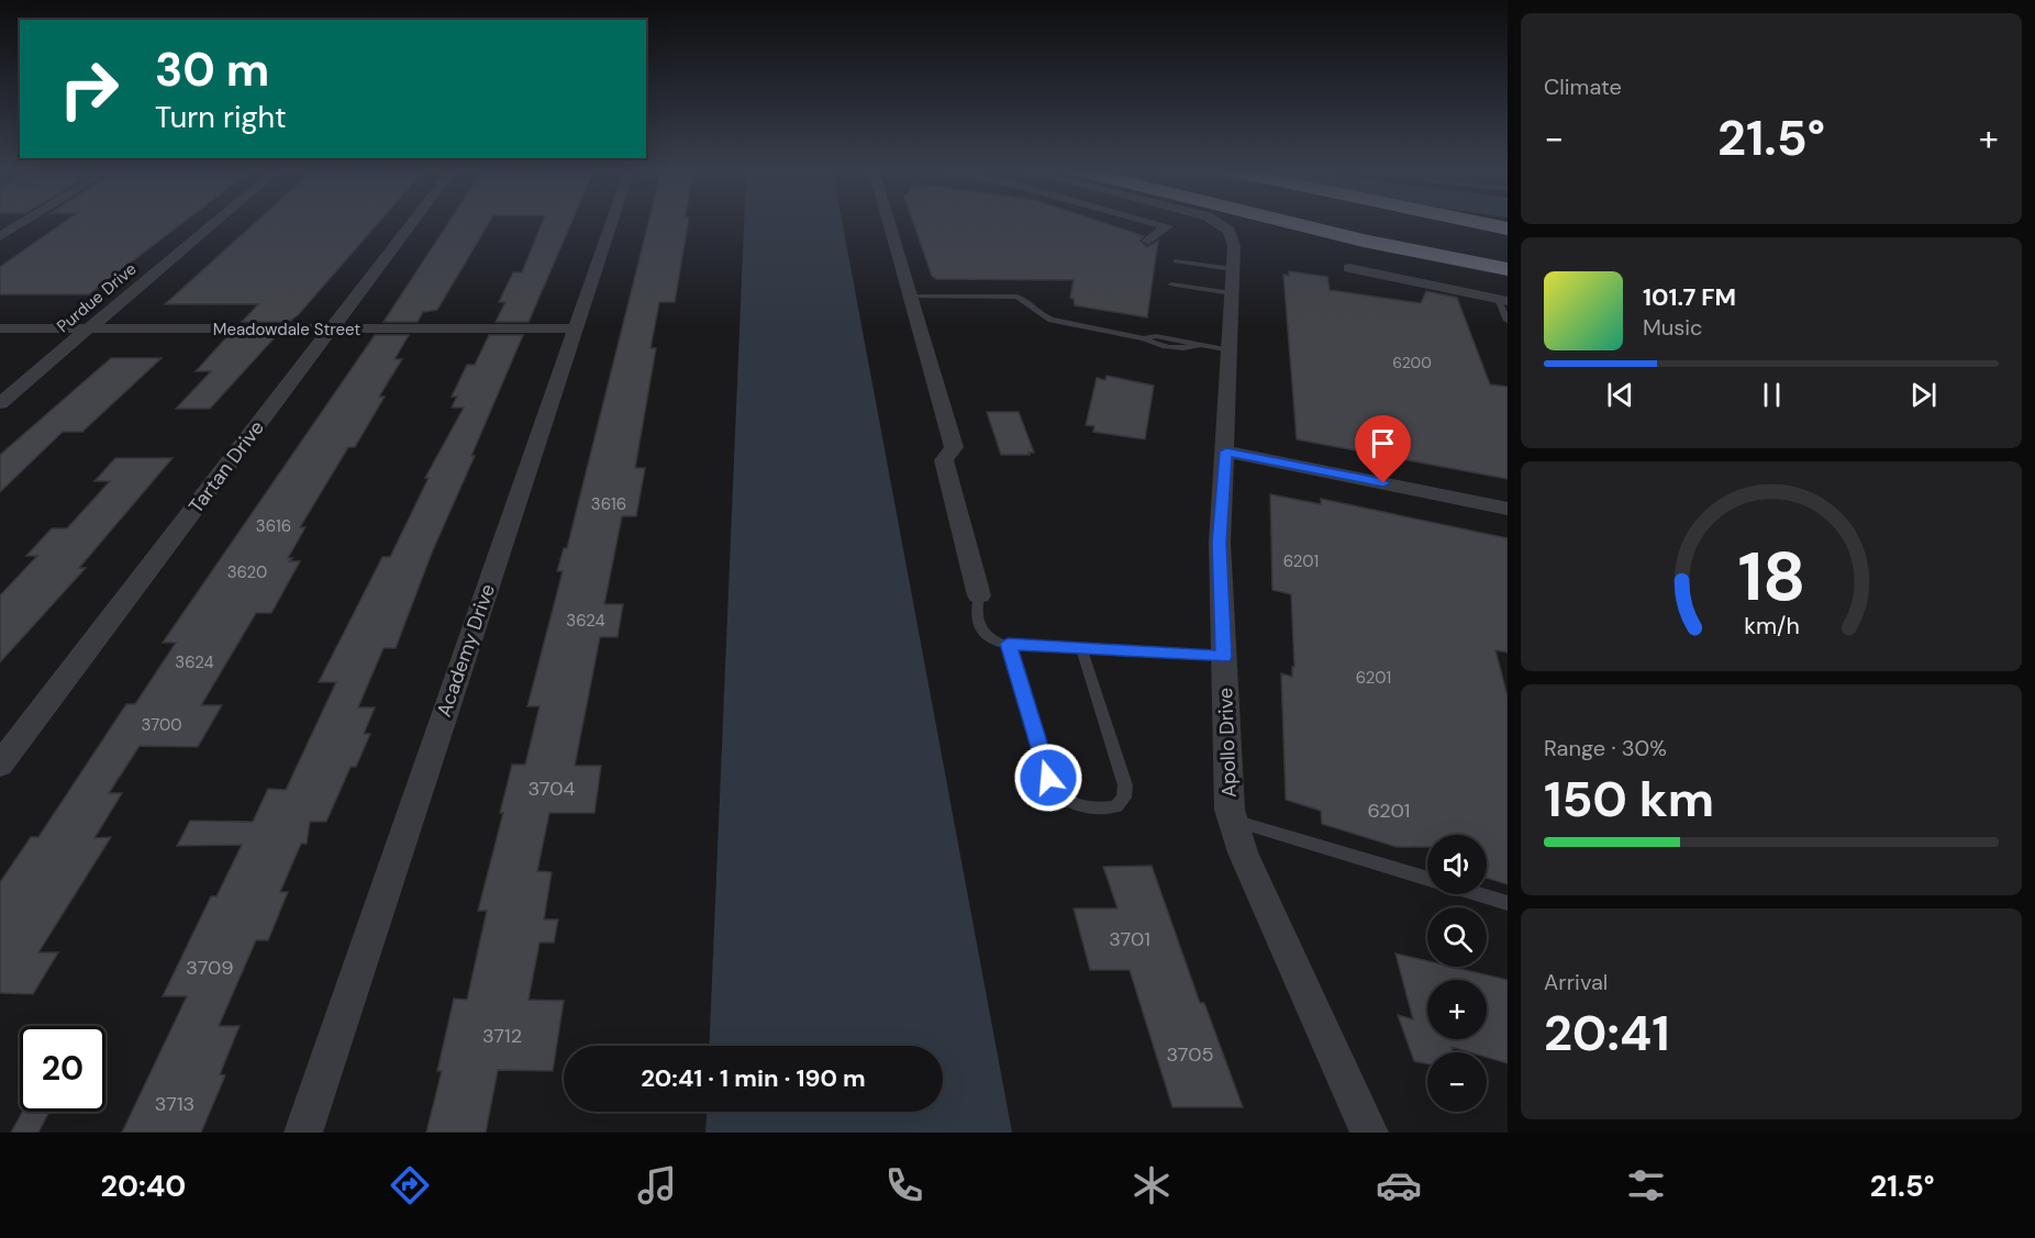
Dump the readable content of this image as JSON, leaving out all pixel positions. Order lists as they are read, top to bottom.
{
  "streets": {
    "street": [
      "Purdue Drive",
      "Meadowdale Street",
      "Tartan Drive",
      "Academy Drive",
      "Apollo Drive"
    ]
  },
  "crossings": [
    ["Purdue Drive", "Meadowdale Street"],
    ["Meadowdale Street", "Tartan Drive"],
    ["Meadowdale Street", "Academy Drive"]
  ],
  "house_numbers": [
    "6200",
    "3616",
    "3616",
    "6201",
    "3620",
    "3624",
    "3624",
    "6201",
    "3700",
    "3704",
    "6201",
    "3701",
    "3709",
    "3712",
    "3705",
    "3713"
  ],
  "page": {
    "tile": [
      "Climate",
      ["Range · 30%", "150 km"],
      ["Arrival", "20:41"]
    ],
    "turn": ["30 m", "Turn right"],
    "heat": ["−", "21.5°", "+"],
    "song": ["101.7 FM", "Music"],
    "map_buttons": ["+", "−"],
    "limit": "20",
    "trip": "20:41 · 1 min · 190 m",
    "tabs": ["20:40", "21.5°"],
    "gauge": ["18", "km/h"]
  }
}
